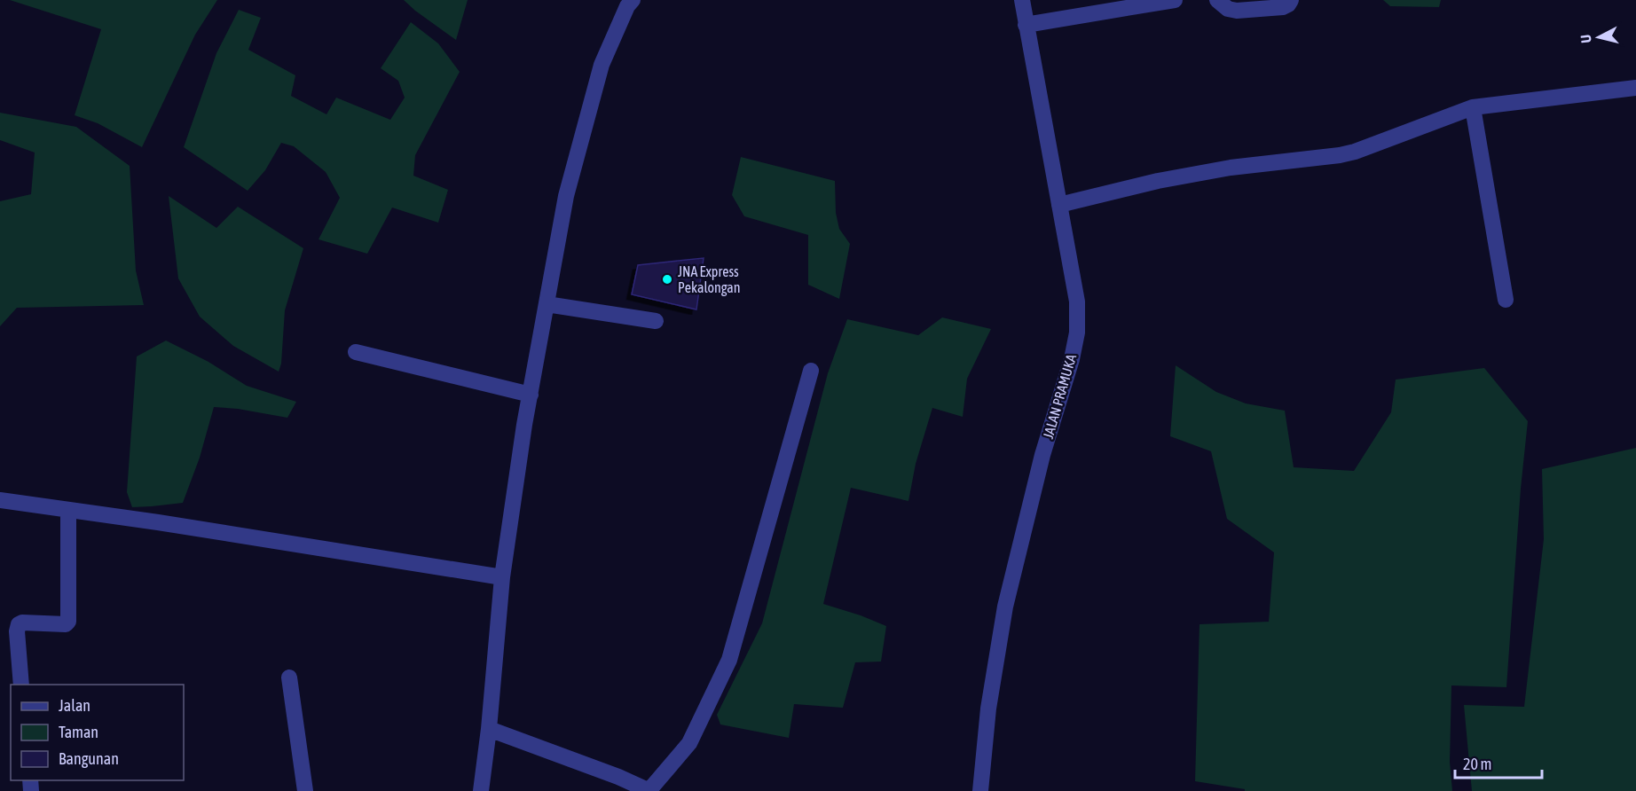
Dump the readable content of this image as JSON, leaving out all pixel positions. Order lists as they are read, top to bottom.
{
  "streets": {
    "street": ["JALAN PRAMUKA"]
  },
  "places": ["JNA Express Pekalongan"],
  "legend": ["Jalan", "Taman", "Bangunan"],
  "scale_bar": "20 m",
  "north": "left"
}
